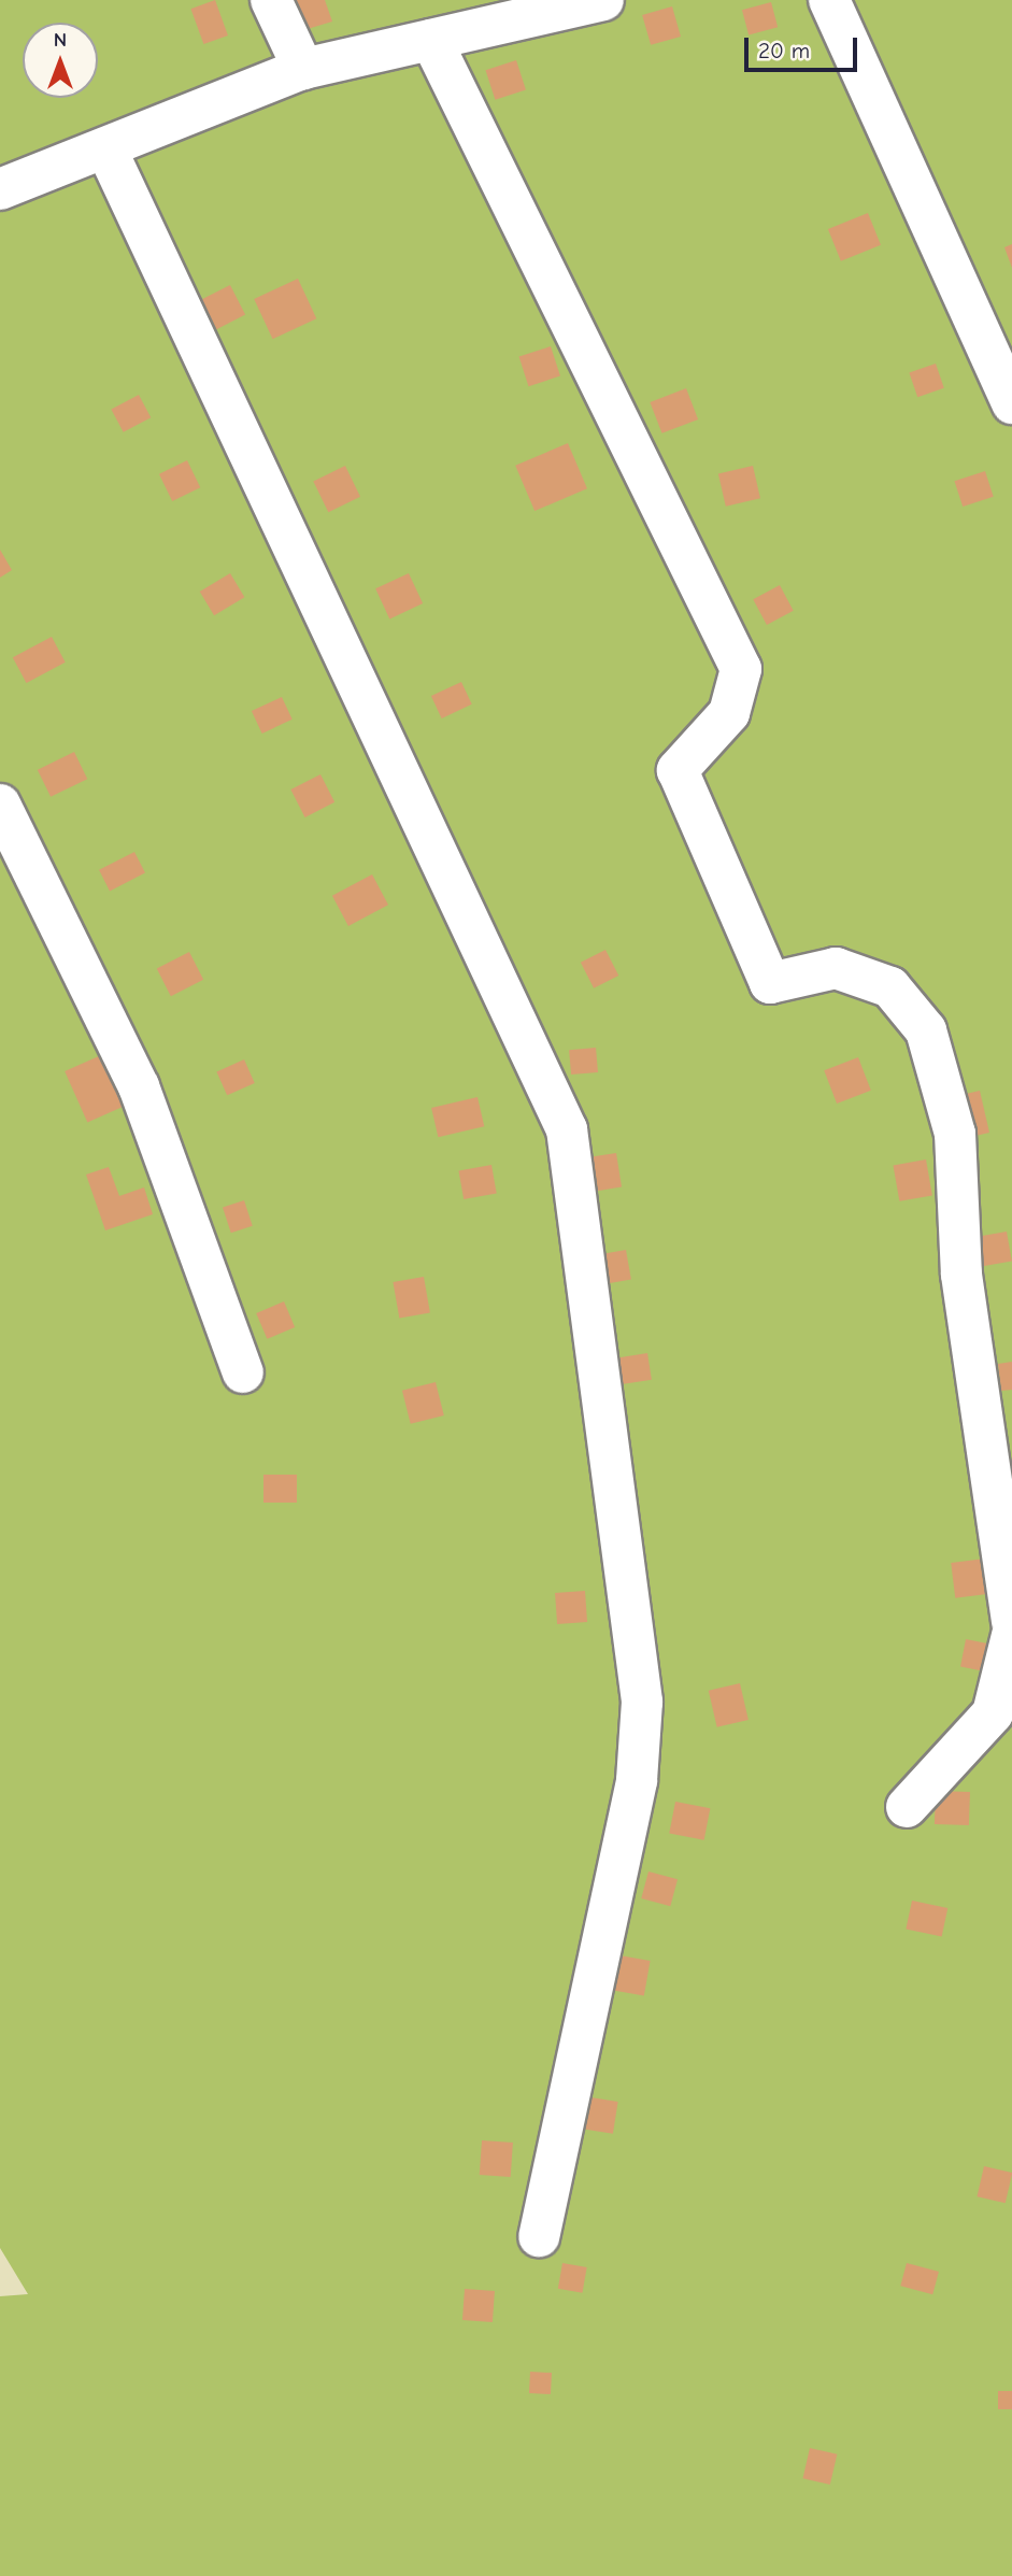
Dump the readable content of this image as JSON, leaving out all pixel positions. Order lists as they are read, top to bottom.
{
  "scale_bar": "20 m",
  "north": "top"
}
